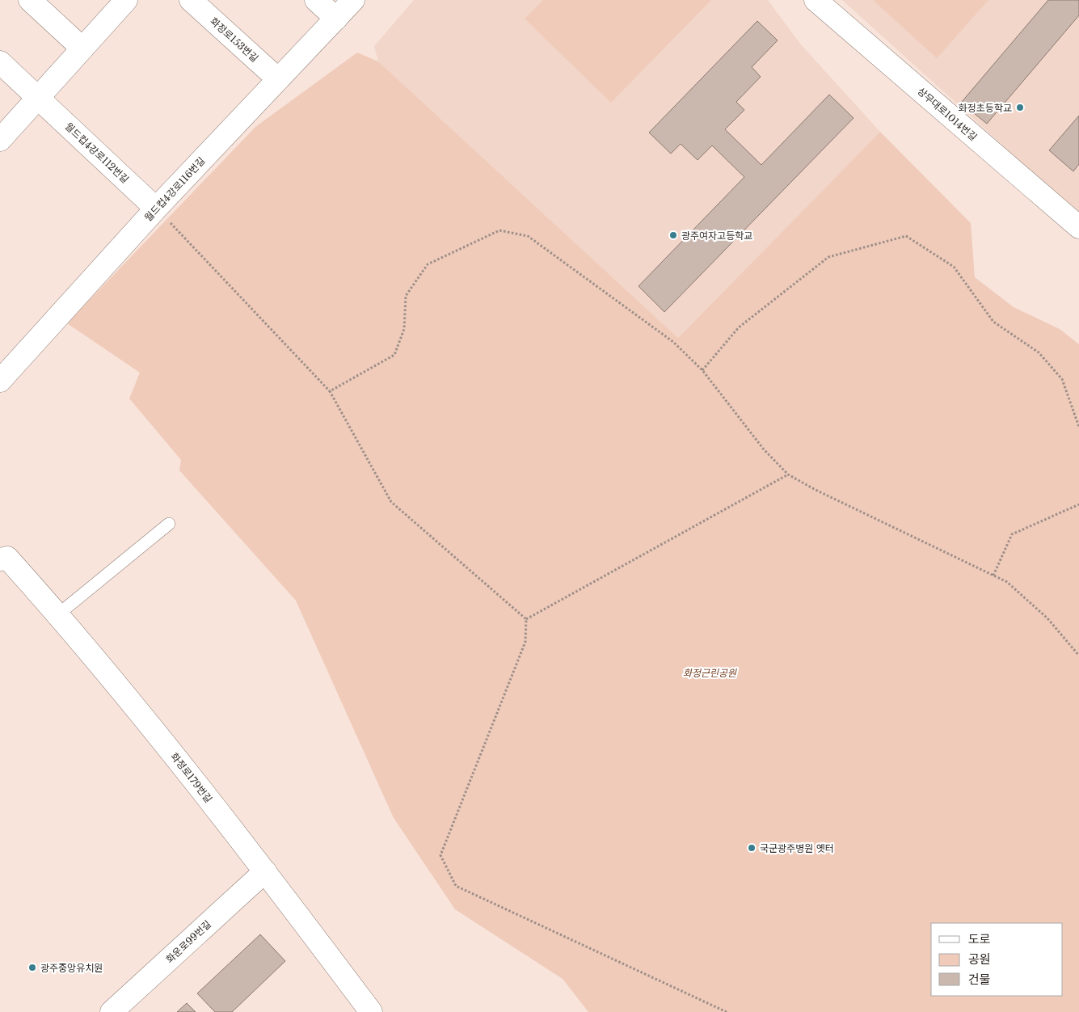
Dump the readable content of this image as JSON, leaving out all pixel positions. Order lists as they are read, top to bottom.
{
  "streets": {
    "street": [
      "화정로153번길",
      "상무대로1014번길",
      "월드컵4강로112번길",
      "월드컵4강로116번길",
      "화정로179번길",
      "화운로99번길"
    ]
  },
  "crossings": [
    ["화정로153번길", "월드컵4강로116번길"],
    ["월드컵4강로112번길", "월드컵4강로116번길"],
    ["화정로179번길", "화운로99번길"]
  ],
  "parks": ["화정근린공원"],
  "places": [
    "화정초등학교",
    "광주여자고등학교",
    "국군광주병원 옛터",
    "광주중앙유치원"
  ],
  "legend": ["도로", "공원", "건물"]
}
